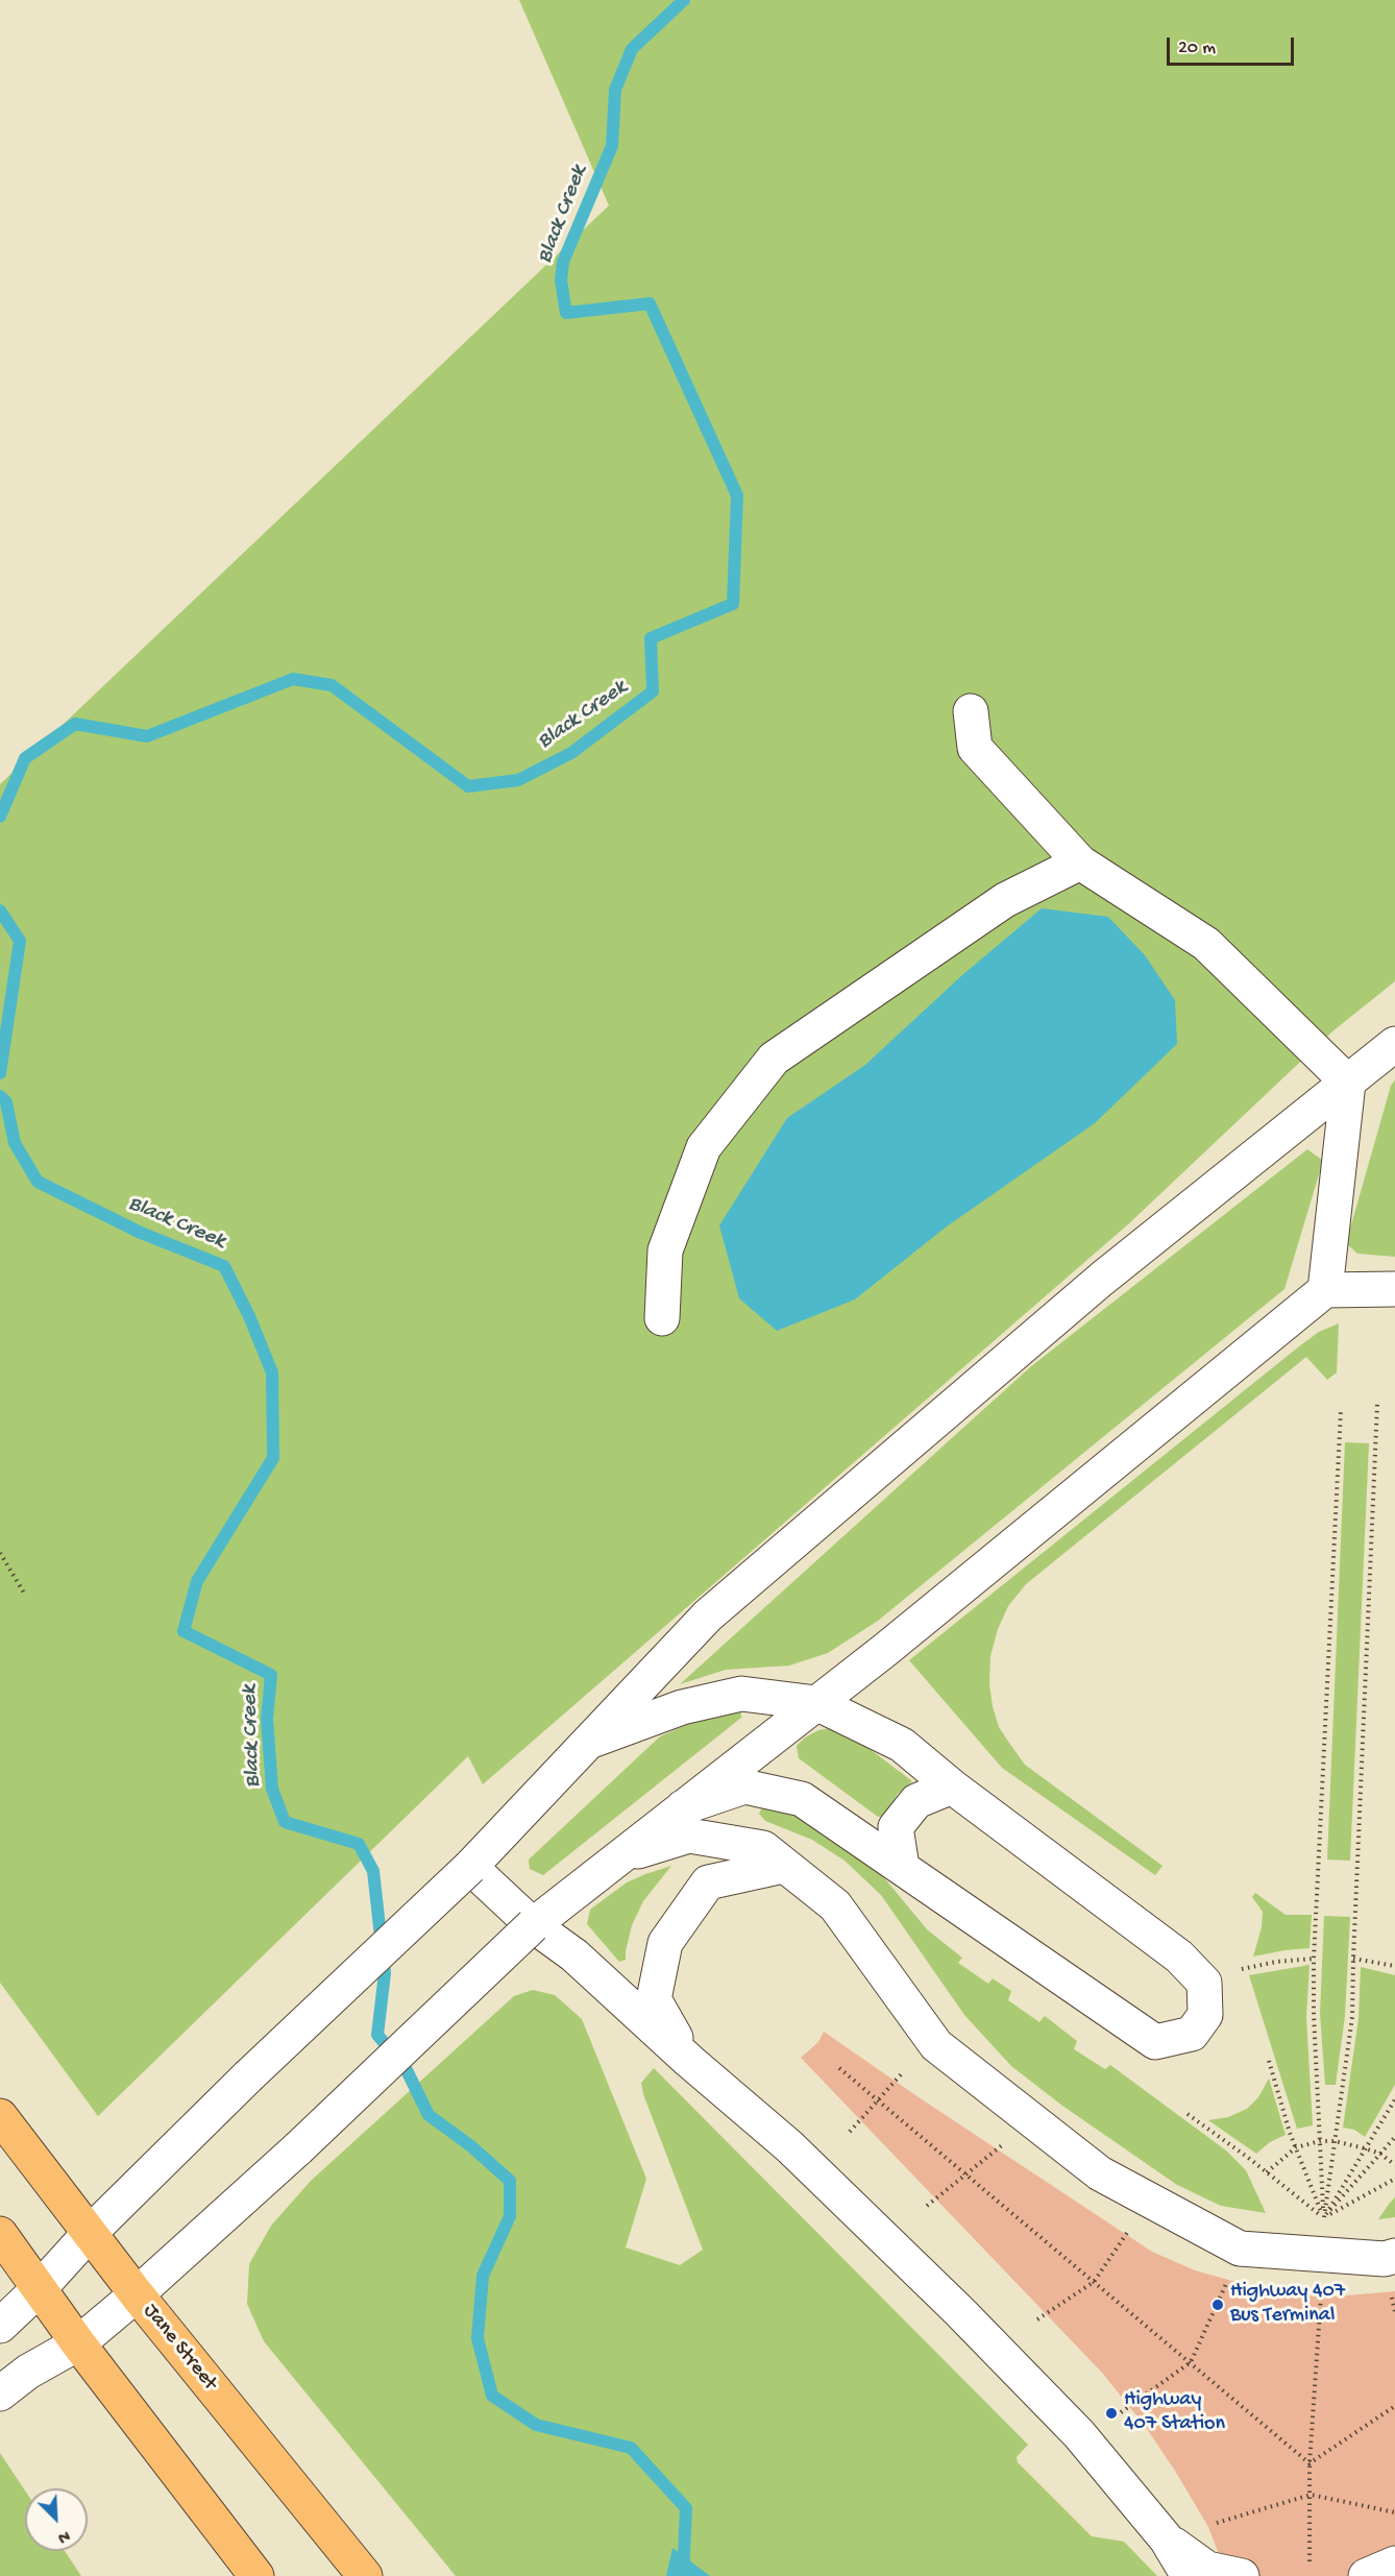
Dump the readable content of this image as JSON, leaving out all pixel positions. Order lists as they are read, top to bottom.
{
  "streets": {
    "main road": ["Jane Street"]
  },
  "water": ["Black Creek"],
  "places": ["Highway 407 Bus Terminal", "Highway 407 Station"],
  "scale_bar": "20 m",
  "north": "bottom right"
}
